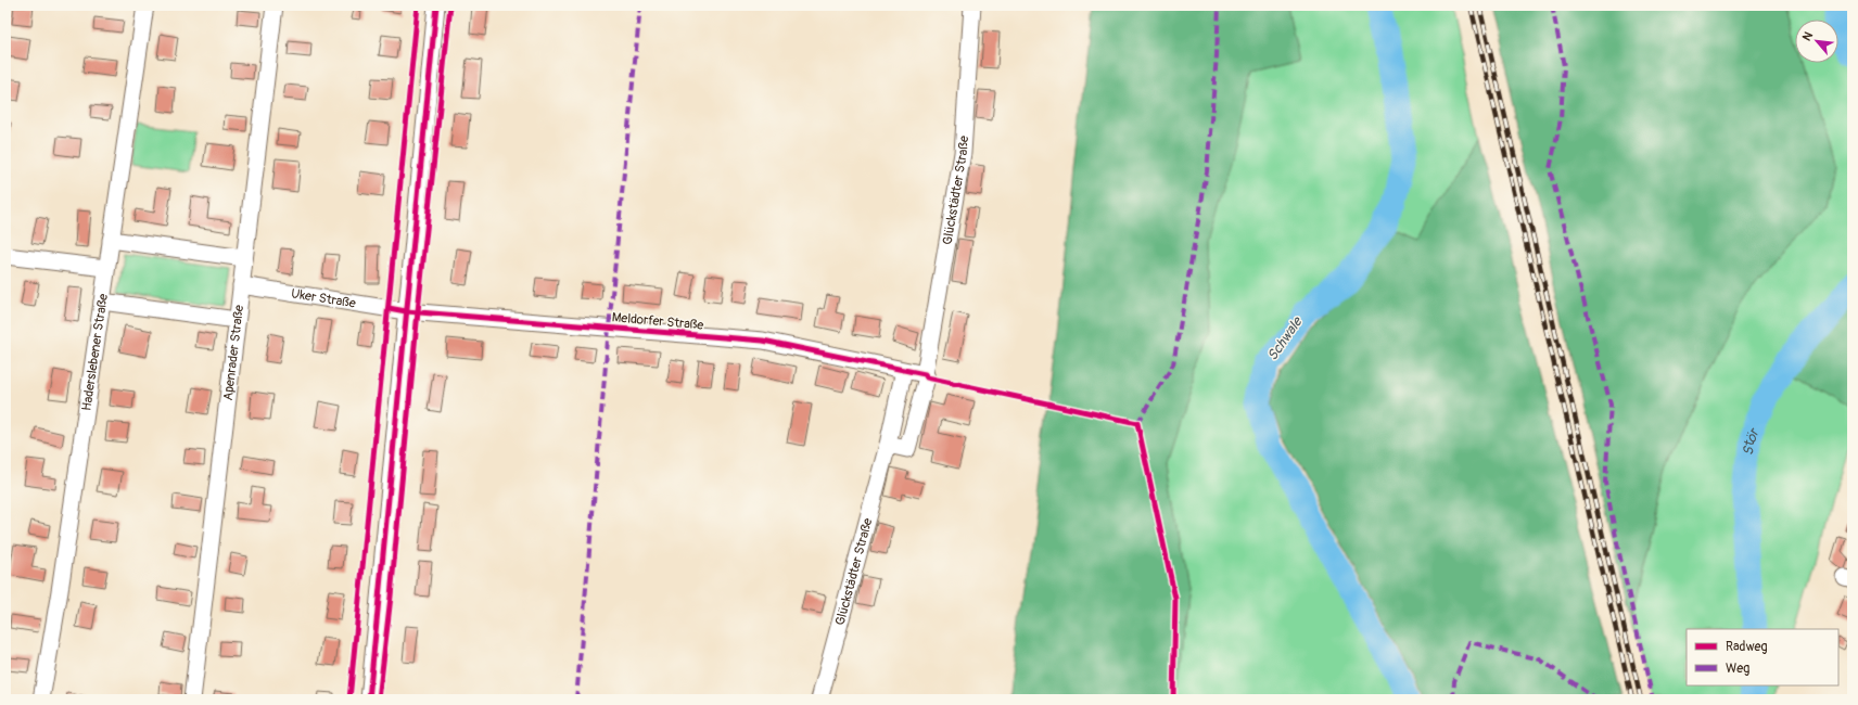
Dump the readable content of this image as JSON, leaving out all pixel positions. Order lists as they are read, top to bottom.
{
  "streets": {
    "street": [
      "Glückstädter Straße",
      "Uker Straße",
      "Meldorfer Straße",
      "Haderslebener Straße",
      "Apenrader Straße"
    ]
  },
  "crossings": [
    ["Glückstädter Straße", "Meldorfer Straße"],
    ["Uker Straße", "Meldorfer Straße"],
    ["Uker Straße", "Apenrader Straße"]
  ],
  "water": ["Schwale", "Stör"],
  "legend": ["Radweg", "Weg"],
  "north": "top left"
}
